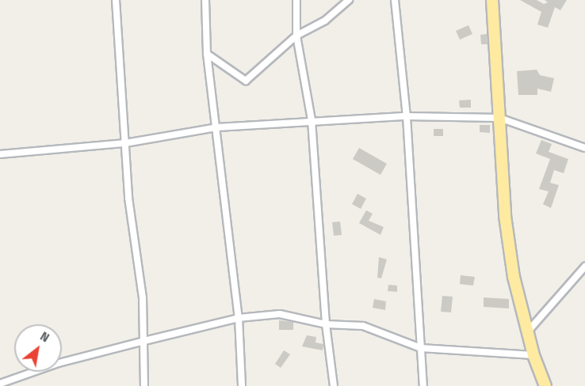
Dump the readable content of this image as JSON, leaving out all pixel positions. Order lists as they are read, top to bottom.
{
  "north": "top right"
}
